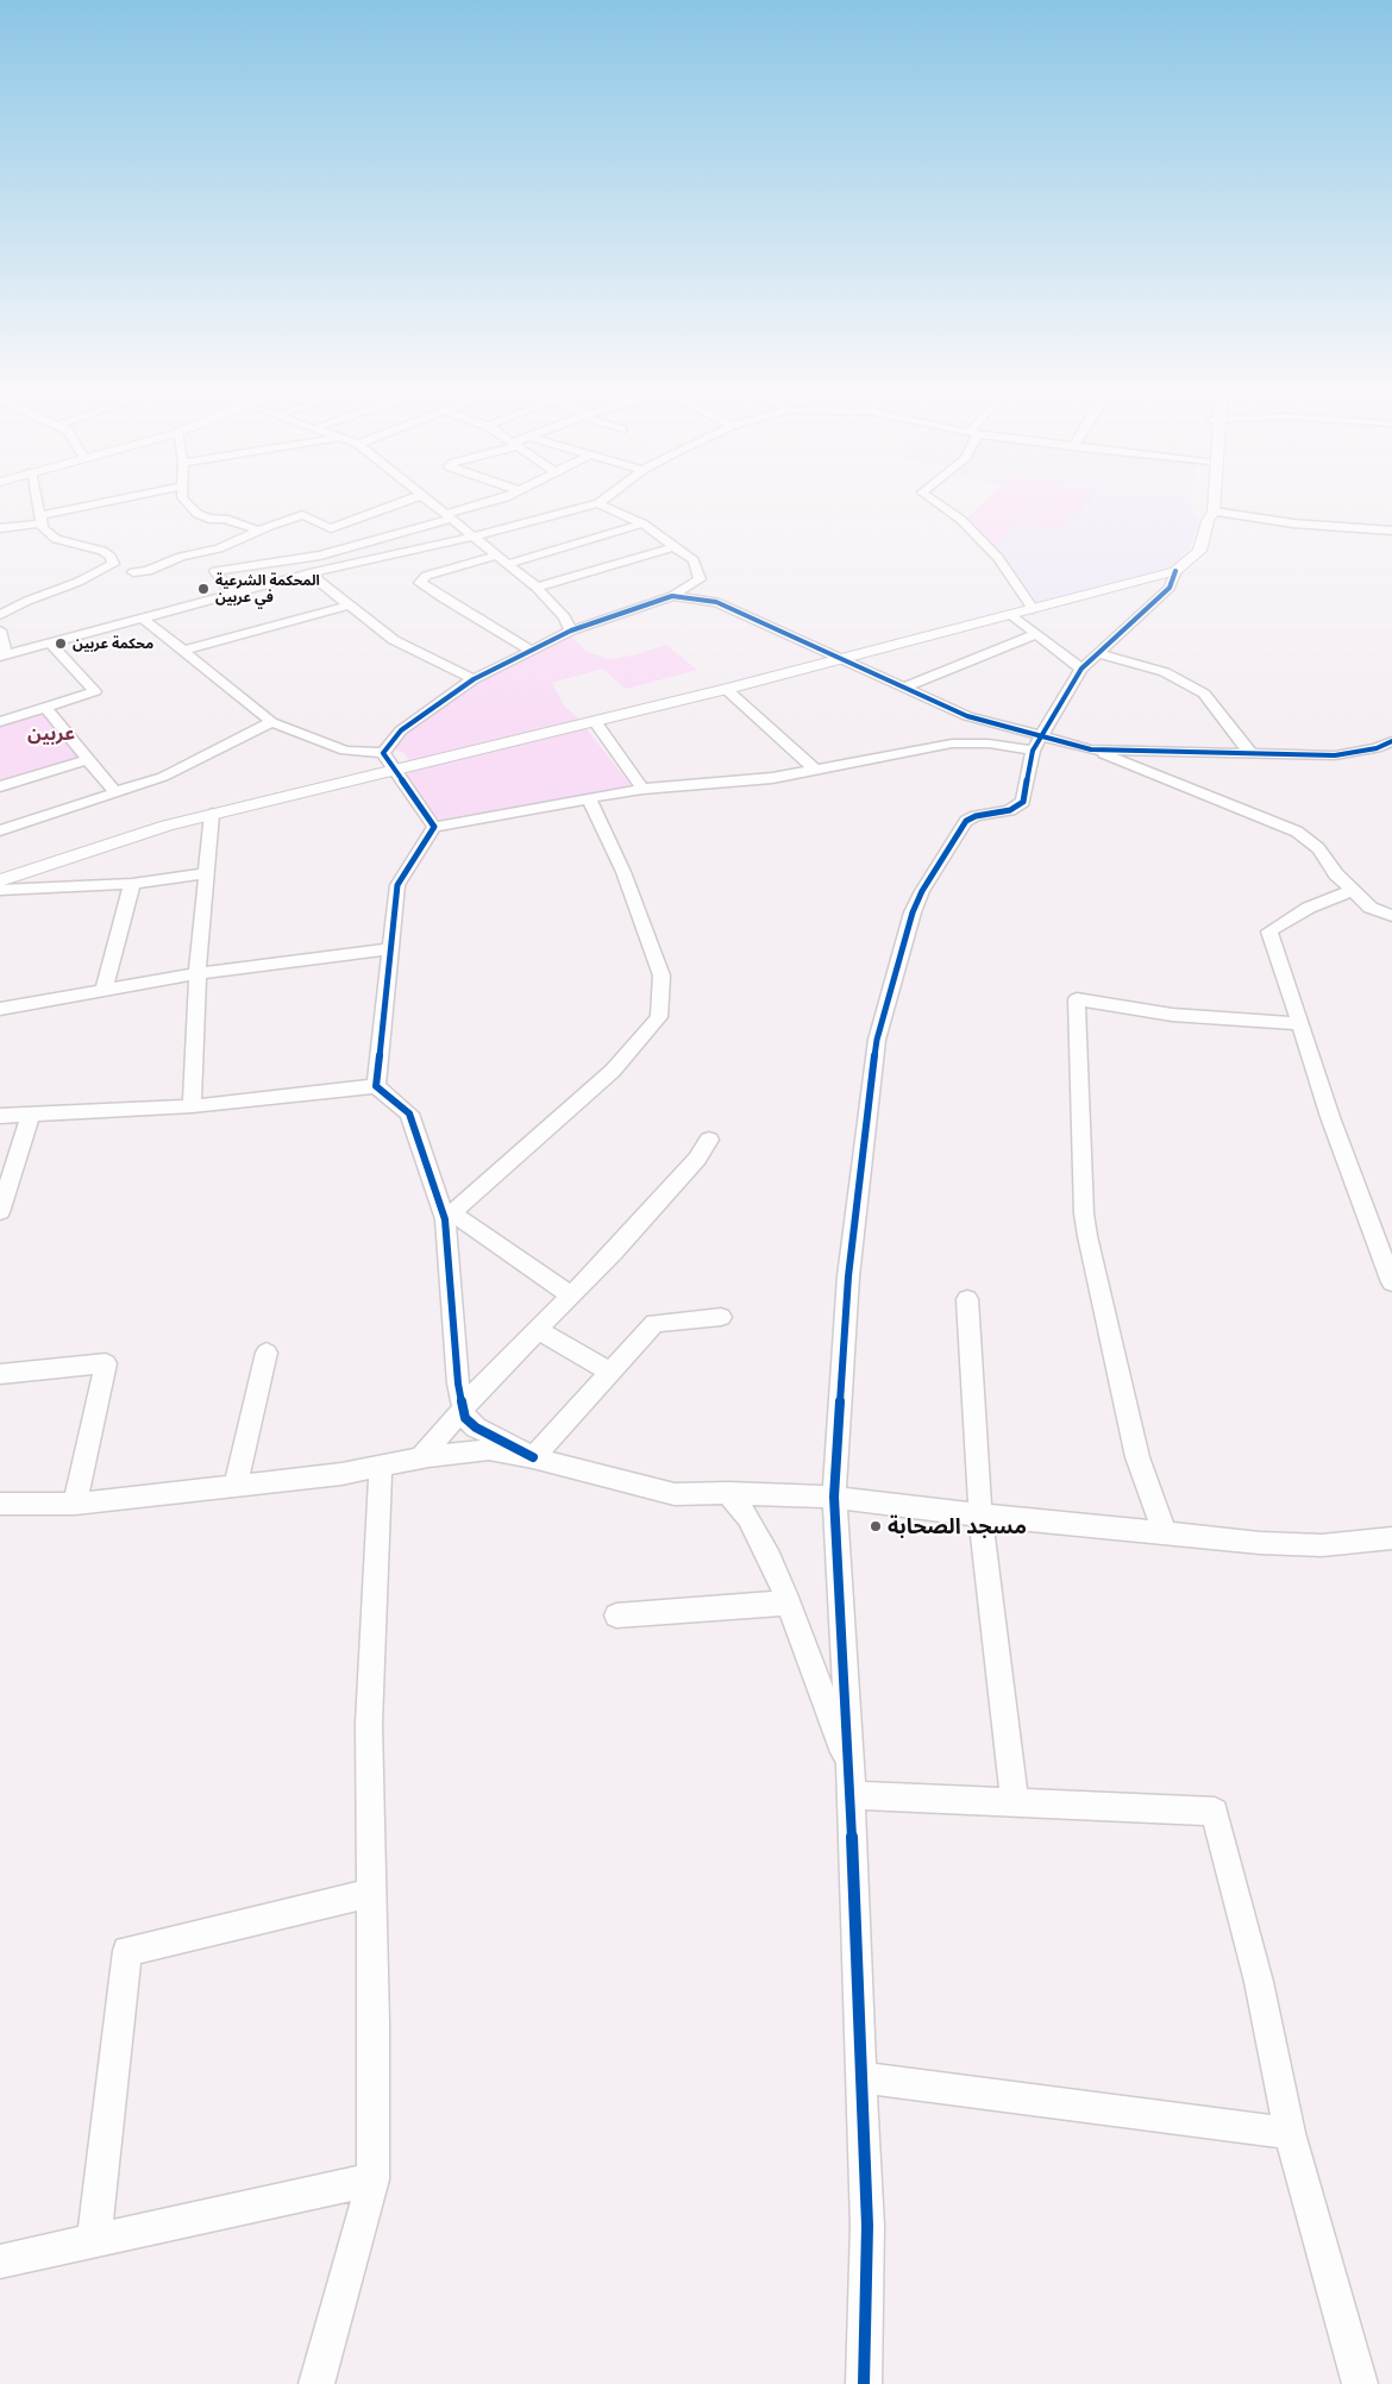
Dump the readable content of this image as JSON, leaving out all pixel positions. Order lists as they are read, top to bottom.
{
  "districts": ["عربين"],
  "places": ["المحكمة الشرعية في عربين", "محكمة عربين", "مسجد الصحابة"]
}
